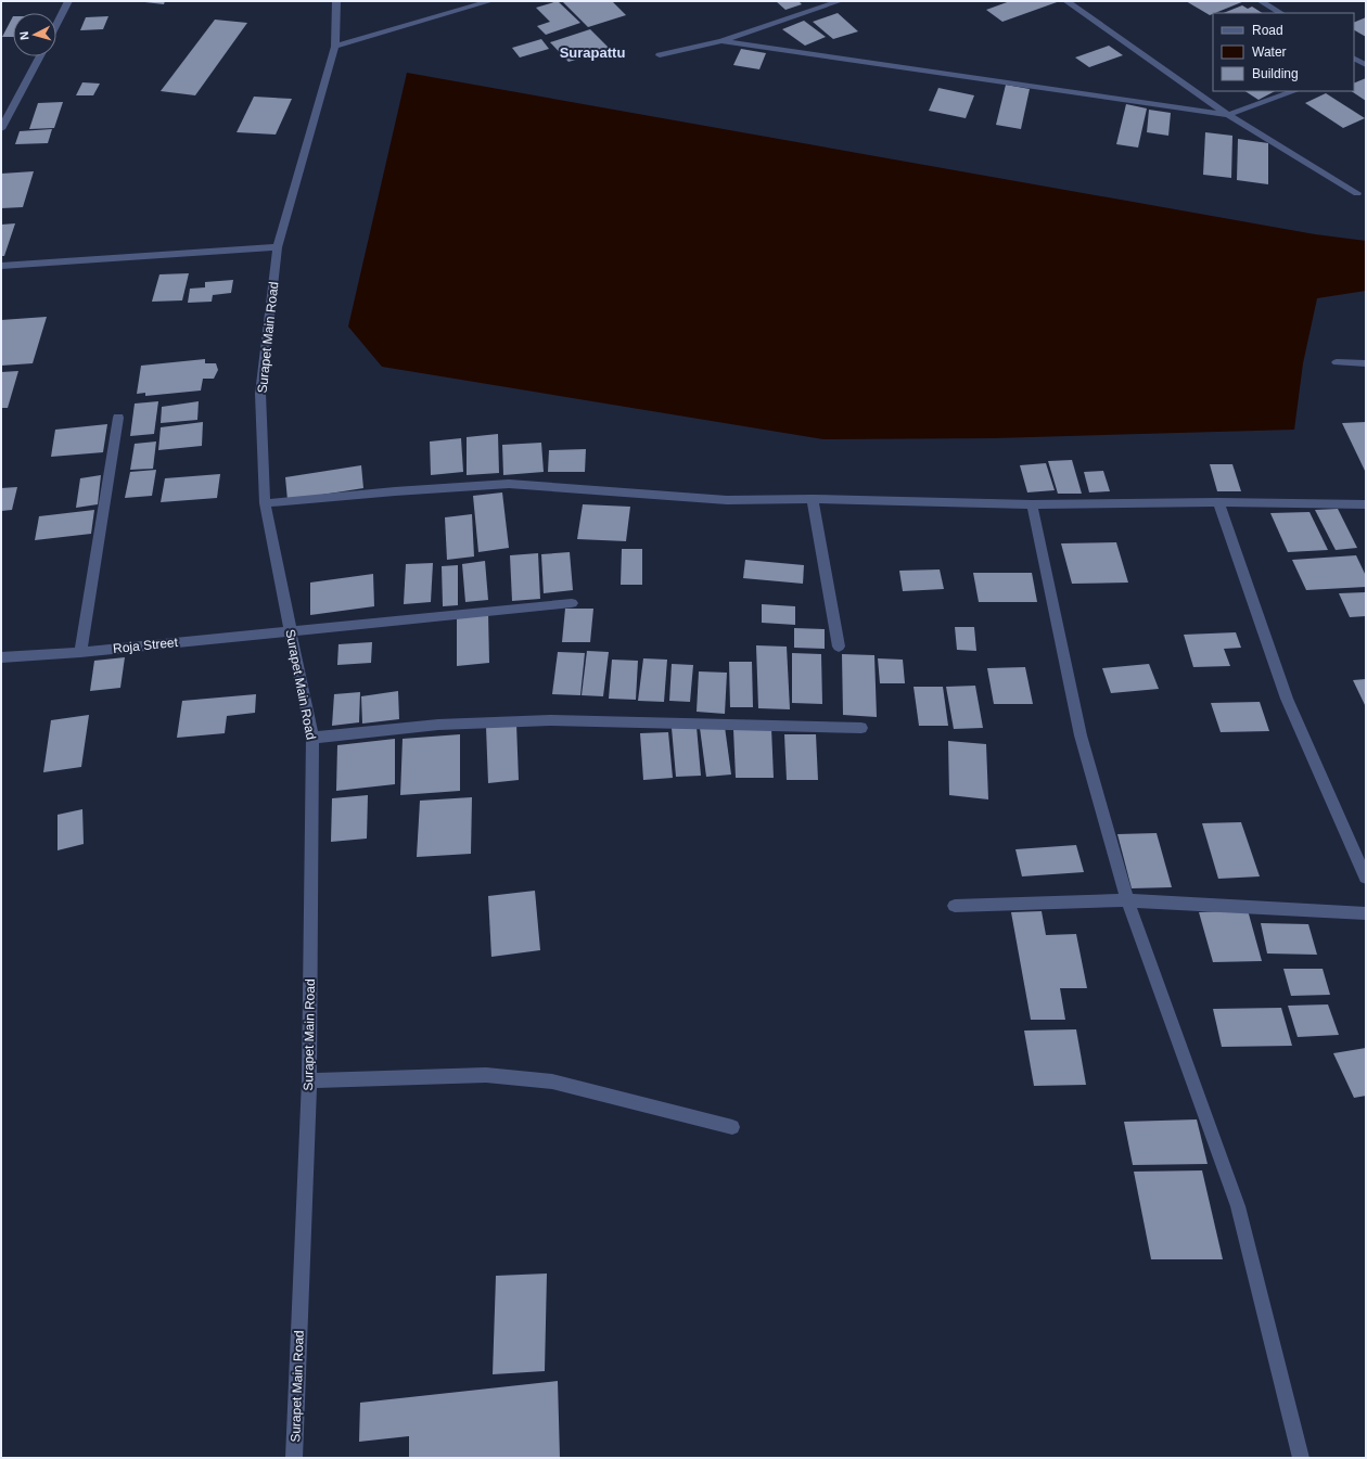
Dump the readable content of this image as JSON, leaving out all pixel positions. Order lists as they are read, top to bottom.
{
  "streets": {
    "street": ["Surapet Main Road", "Roja Street"]
  },
  "crossings": [
    ["Surapet Main Road", "Roja Street"]
  ],
  "districts": ["Surapattu"],
  "legend": ["Road", "Water", "Building"],
  "north": "left"
}
